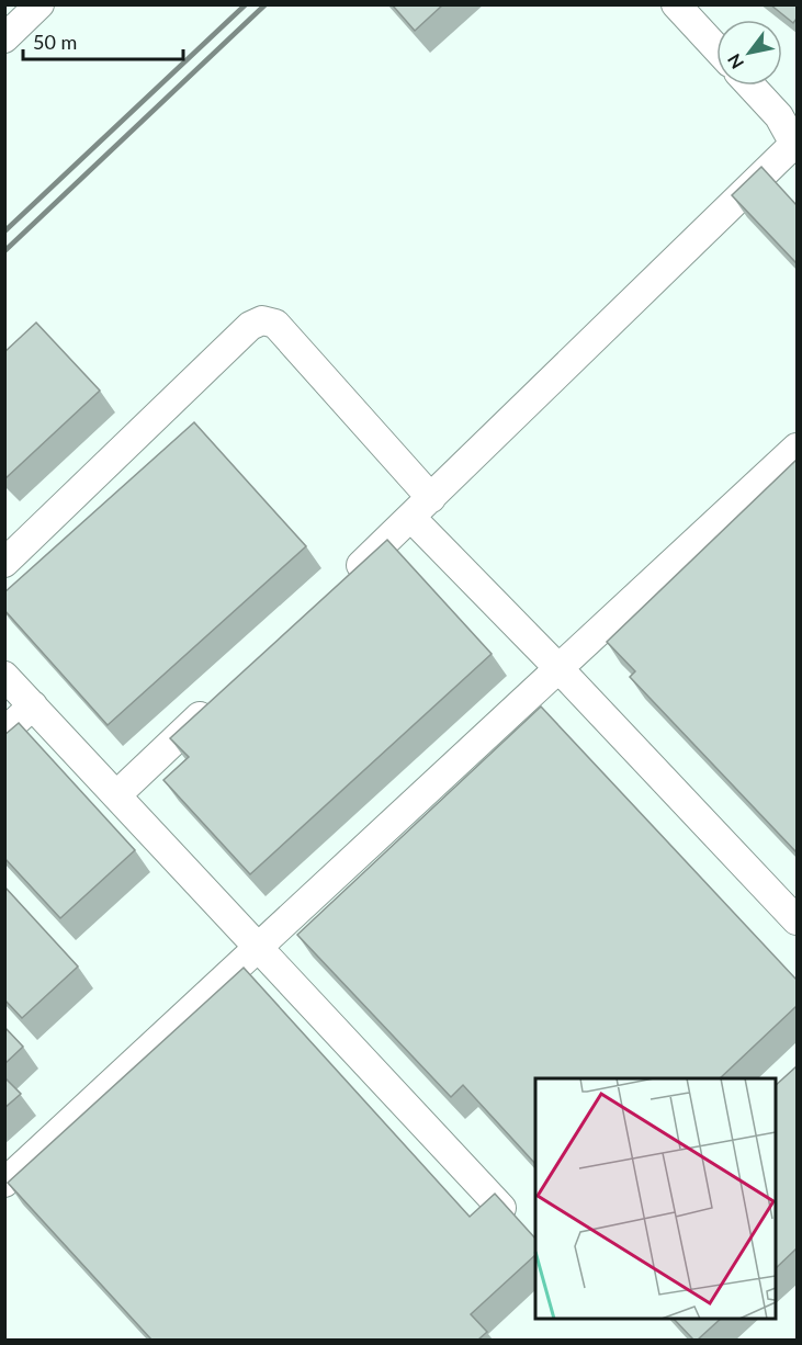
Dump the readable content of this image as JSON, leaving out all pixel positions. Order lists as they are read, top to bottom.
{
  "scale_bar": "50 m",
  "north": "bottom left"
}
